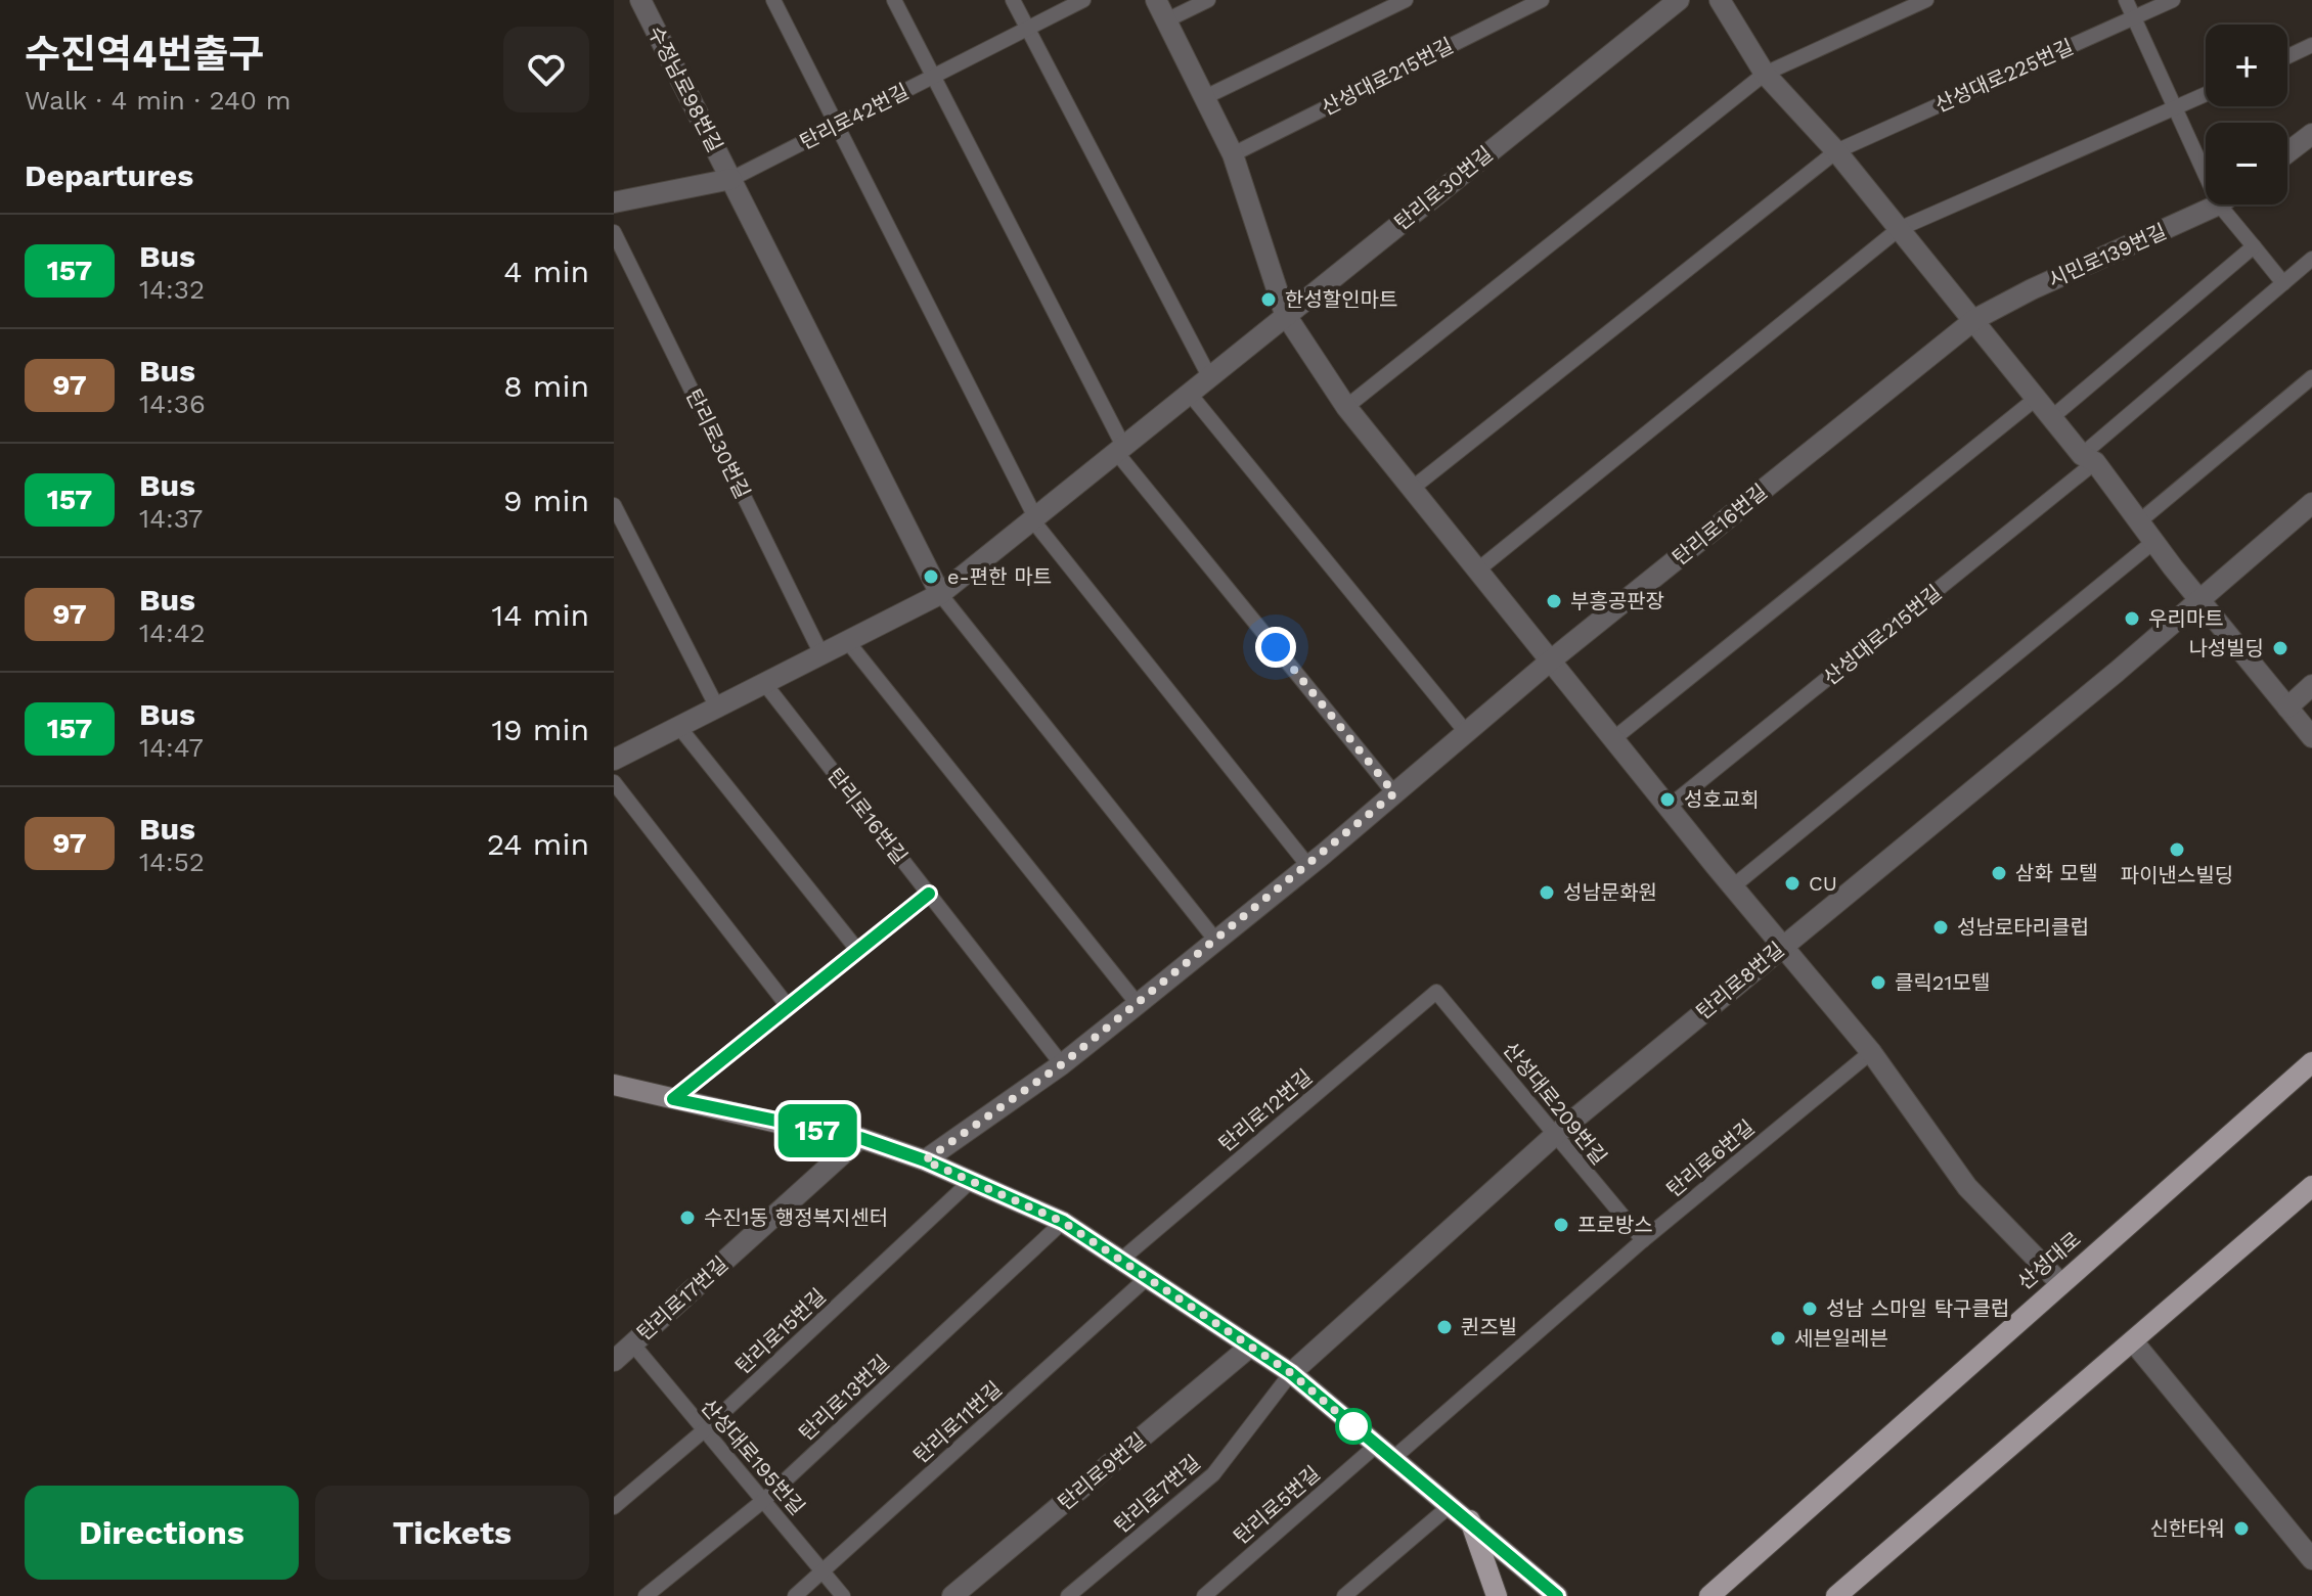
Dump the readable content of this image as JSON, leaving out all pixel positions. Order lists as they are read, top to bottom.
{
  "streets": {
    "main road": ["산성대로"],
    "street": [
      "수정남로98번길",
      "탄리로42번길",
      "탄리로30번길",
      "시민로139번길",
      "탄리로16번길",
      "탄리로8번길",
      "탄리로17번길",
      "탄리로9번길"
    ],
    "lane": [
      "산성대로225번길",
      "산성대로215번길",
      "산성대로209번길",
      "탄리로12번길",
      "탄리로6번길",
      "탄리로15번길",
      "탄리로13번길",
      "탄리로11번길",
      "산성대로195번길",
      "탄리로7번길",
      "탄리로5번길"
    ]
  },
  "crossings": [
    ["수정남로98번길", "탄리로42번길"],
    ["탄리로30번길", "탄리로16번길"],
    ["시민로139번길", "탄리로16번길"],
    ["탄리로8번길", "산성대로209번길"],
    ["탄리로8번길", "탄리로7번길"],
    ["산성대로209번길", "탄리로12번길"],
    ["산성대로209번길", "탄리로6번길"],
    ["탄리로6번길", "탄리로5번길"],
    ["탄리로17번길", "산성대로195번길"],
    ["탄리로15번길", "산성대로195번길"],
    ["탄리로13번길", "산성대로195번길"],
    ["탄리로11번길", "산성대로195번길"]
  ],
  "places": [
    "한성할인마트",
    "e-편한 마트",
    "부흥공판장",
    "우리마트",
    "나성빌딩",
    "성호교회",
    "파이낸스빌딩",
    "삼화 모텔",
    "CU",
    "성남문화원",
    "성남로타리클럽",
    "클릭21모텔",
    "수진1동 행정복지센터",
    "프로방스",
    "성남 스마일 탁구클럽",
    "퀸즈빌",
    "세븐일레븐",
    "신한타워"
  ],
  "lines": ["bus line 157"],
  "page": {
    "heading": [
      ["수진역4번출구", "Walk · 4 min · 240 m"],
      "Departures"
    ],
    "on_map": "157",
    "map_buttons": ["+", "−"],
    "list": [
      {
        "mark": "157",
        "name": "Bus",
        "note": "14:32",
        "value": "4 min"
      },
      {
        "mark": "97",
        "name": "Bus",
        "note": "14:36",
        "value": "8 min"
      },
      {
        "mark": "157",
        "name": "Bus",
        "note": "14:37",
        "value": "9 min"
      },
      {
        "mark": "97",
        "name": "Bus",
        "note": "14:42",
        "value": "14 min"
      },
      {
        "mark": "157",
        "name": "Bus",
        "note": "14:47",
        "value": "19 min"
      },
      {
        "mark": "97",
        "name": "Bus",
        "note": "14:52",
        "value": "24 min"
      }
    ],
    "buttons": ["Directions", "Tickets"]
  }
}
